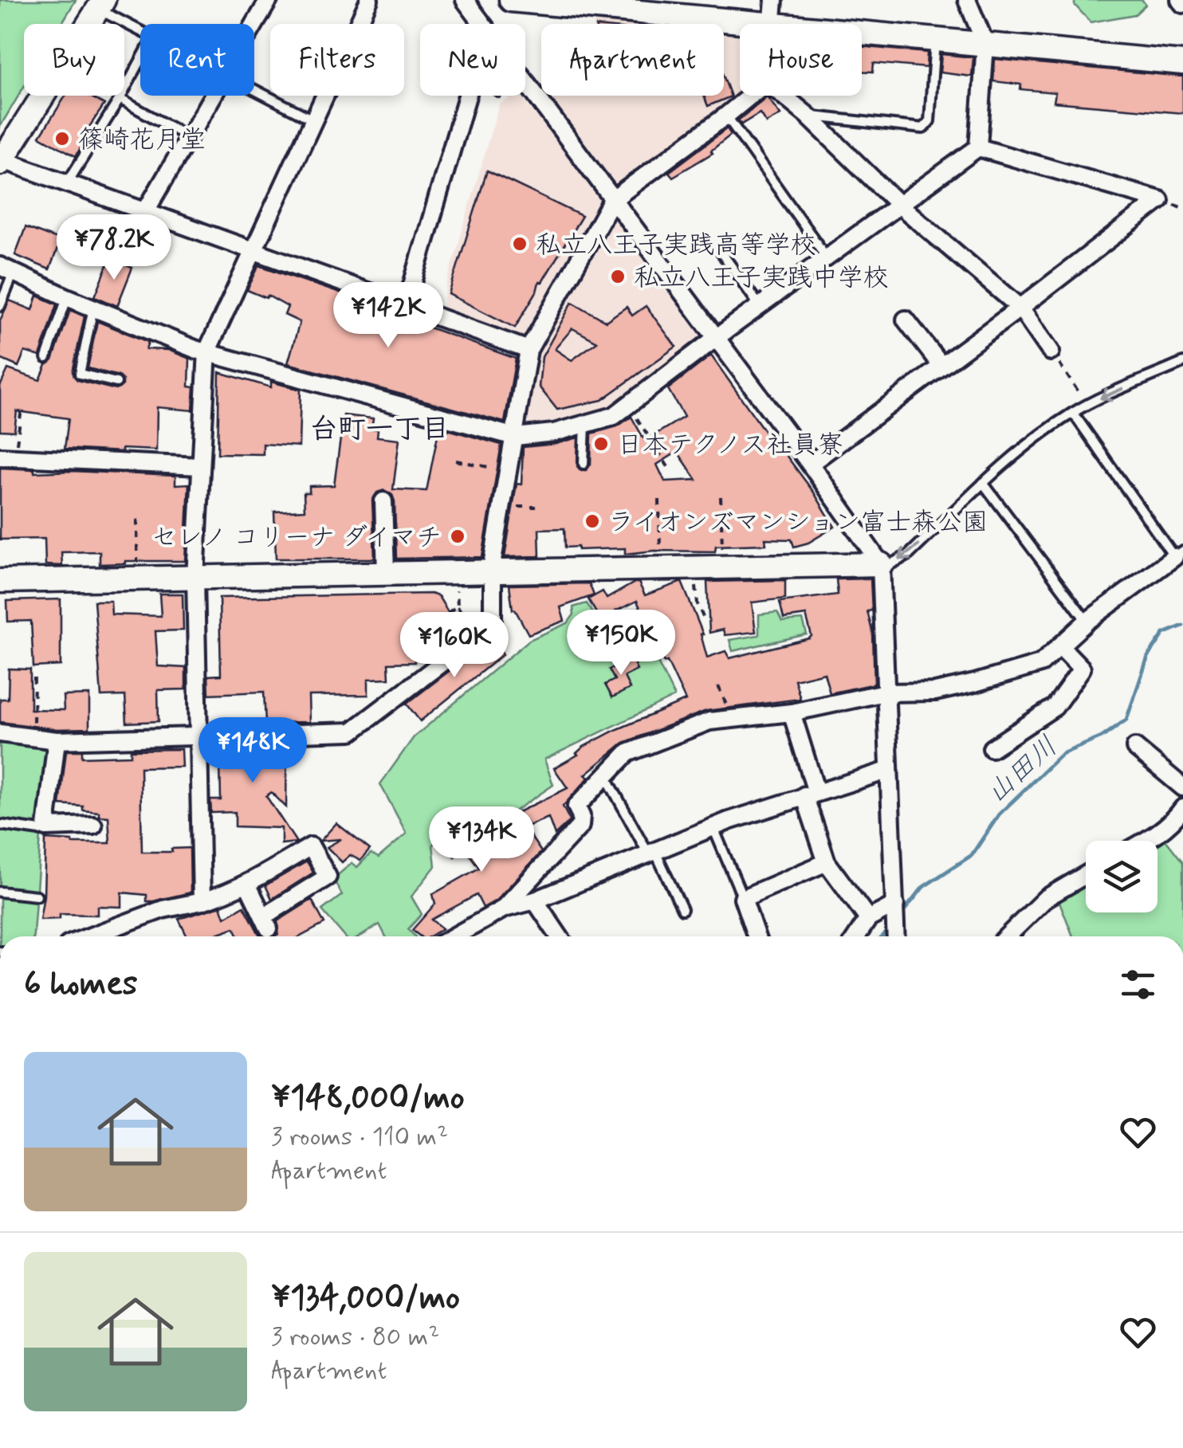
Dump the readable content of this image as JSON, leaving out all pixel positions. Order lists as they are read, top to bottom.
{
  "districts": ["台町一丁目"],
  "water": ["山田川"],
  "places": [
    "篠崎花月堂",
    "私立八王子実践高等学校",
    "私立八王子実践中学校",
    "日本テクノス社員寮",
    "ライオンズマンション富士森公園",
    "セレノ コリーナ ダイマチ"
  ],
  "page": {
    "chip": [
      "Buy",
      "Rent",
      "Filters",
      "New",
      "Apartment",
      "House"
    ],
    "price": [
      "¥78.2K",
      "¥142K",
      "¥150K",
      "¥160K",
      "¥148K",
      "¥134K"
    ],
    "heading": "6 homes",
    "list": [
      {
        "name": "¥148,000/mo",
        "note": "3 rooms · 110 m² · Apartment"
      },
      {
        "name": "¥134,000/mo",
        "note": "3 rooms · 80 m² · Apartment"
      }
    ]
  }
}
